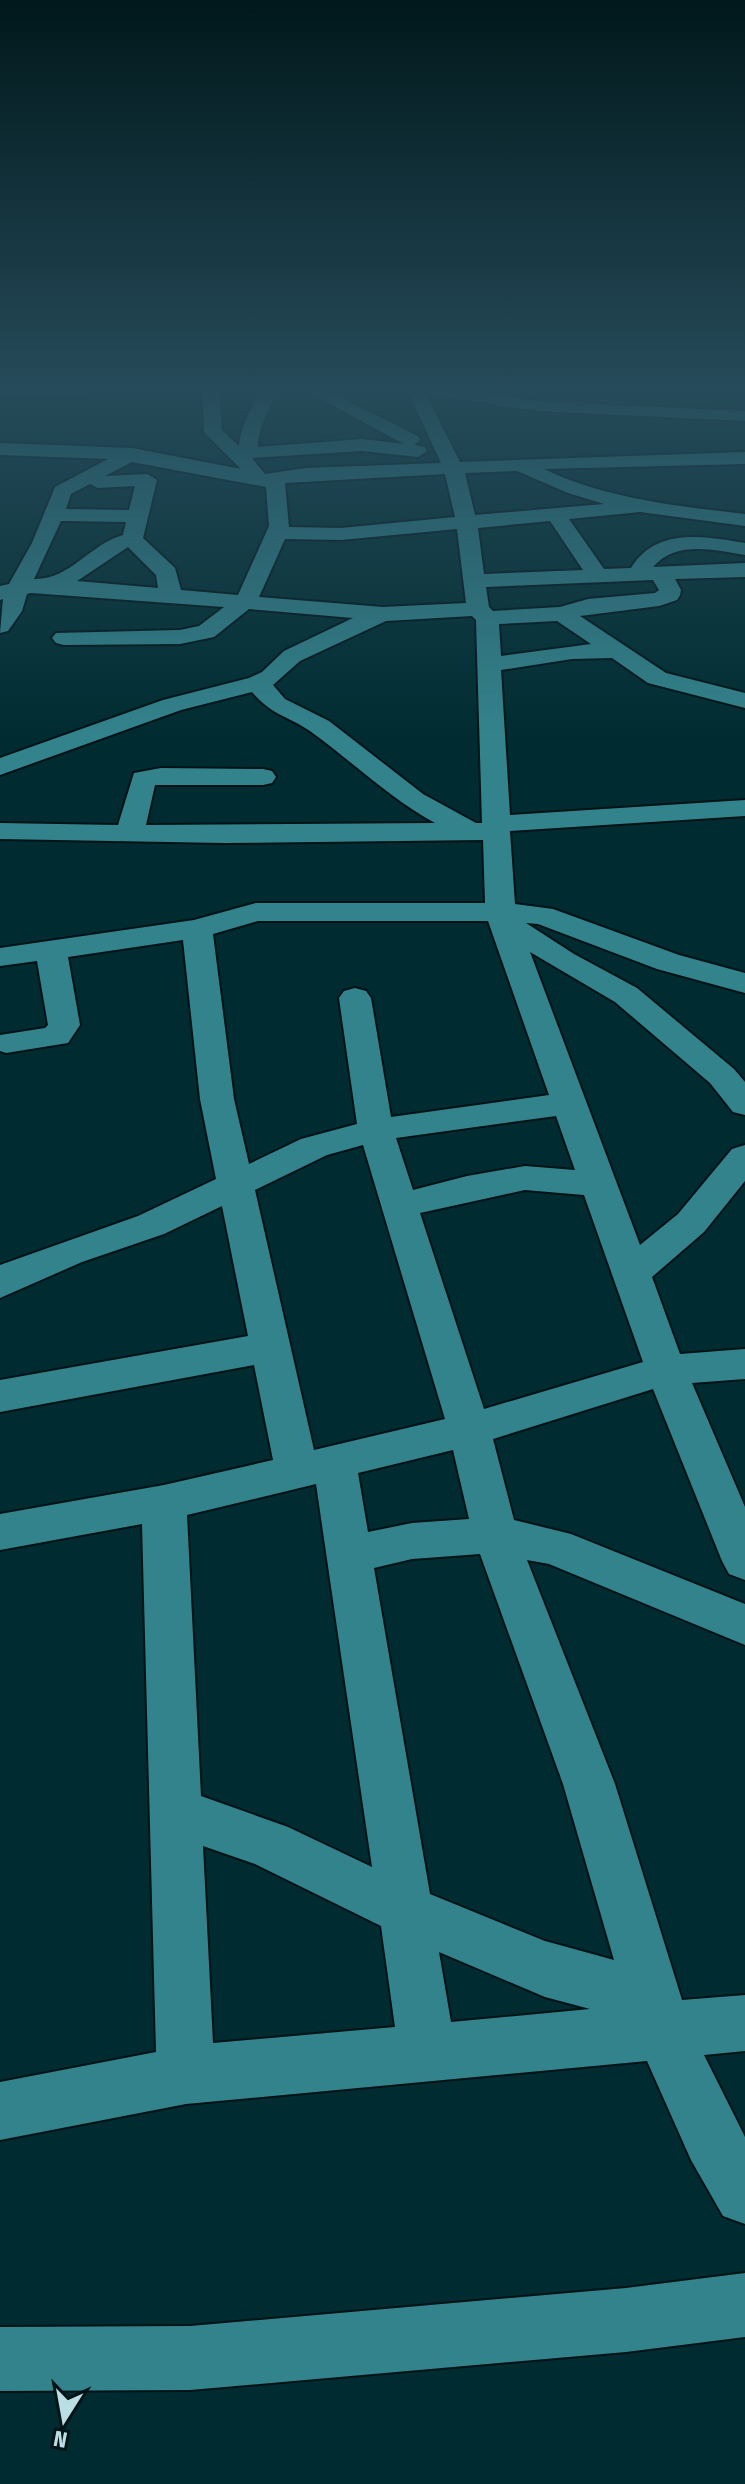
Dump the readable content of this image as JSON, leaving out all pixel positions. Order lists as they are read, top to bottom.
{
  "north": "bottom"
}
